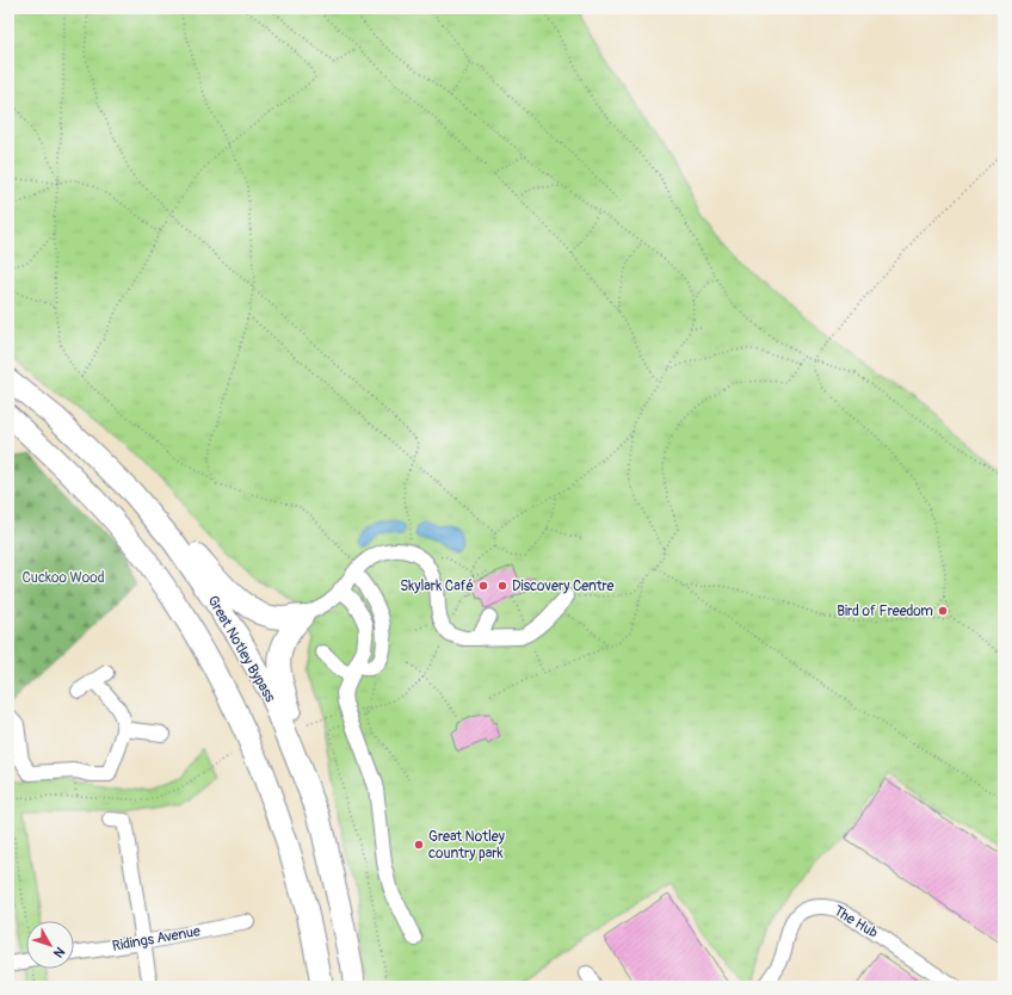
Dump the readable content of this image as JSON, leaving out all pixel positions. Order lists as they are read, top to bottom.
{
  "streets": {
    "highway": ["Great Notley Bypass"],
    "street": ["The Hub", "Ridings Avenue"]
  },
  "parks": ["Cuckoo Wood"],
  "places": [
    "Skylark Café",
    "Discovery Centre",
    "Bird of Freedom",
    "Great Notley country park"
  ],
  "north": "bottom right"
}
